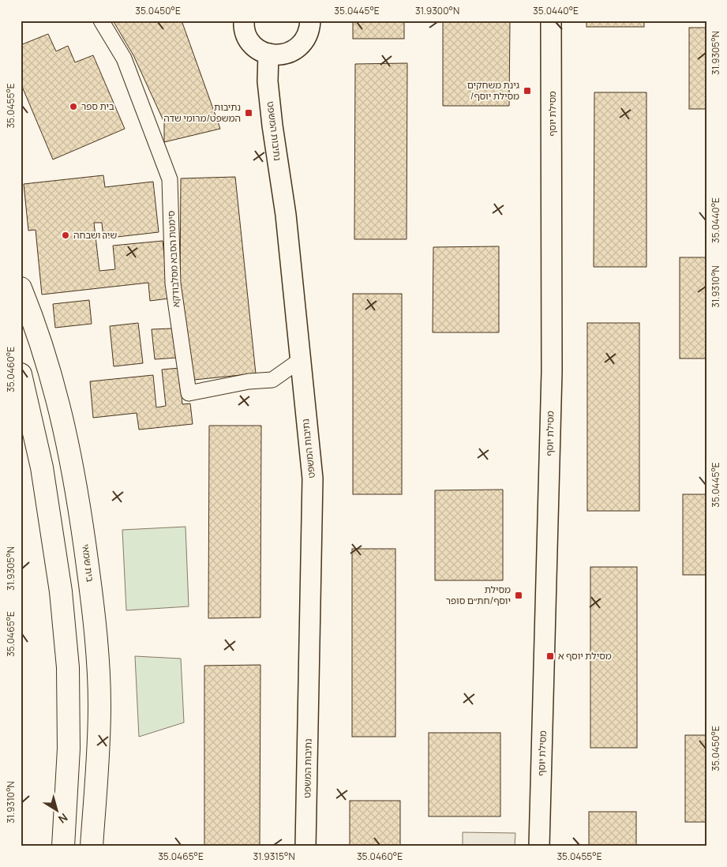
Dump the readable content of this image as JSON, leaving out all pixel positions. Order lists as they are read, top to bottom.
{
  "streets": {
    "street": [
      "מסילת יוסף",
      "נתיבות המשפט",
      "סימטת הסבא מסלבודקא",
      "בית שמאי"
    ]
  },
  "crossings": [
    ["נתיבות המשפט", "סימטת הסבא מסלבודקא"]
  ],
  "places": {
    "transit": [
      "גינת משחקים /מסילת יוסף",
      "נתיבות המשפט/מרומי שדה",
      "מסילת יוסף/חת״ם סופר",
      "מסילת יוסף א"
    ],
    "other": ["בית ספר", "שיר ושבחה"]
  },
  "north": "bottom right",
  "coordinates": [
    "35.0450°E",
    "35.0445°E",
    "31.9300°N",
    "35.0440°E",
    "31.9305°N",
    "35.0455°E",
    "31.9310°N",
    "35.0460°E",
    "35.0465°E",
    "31.9315°N"
  ]
}
